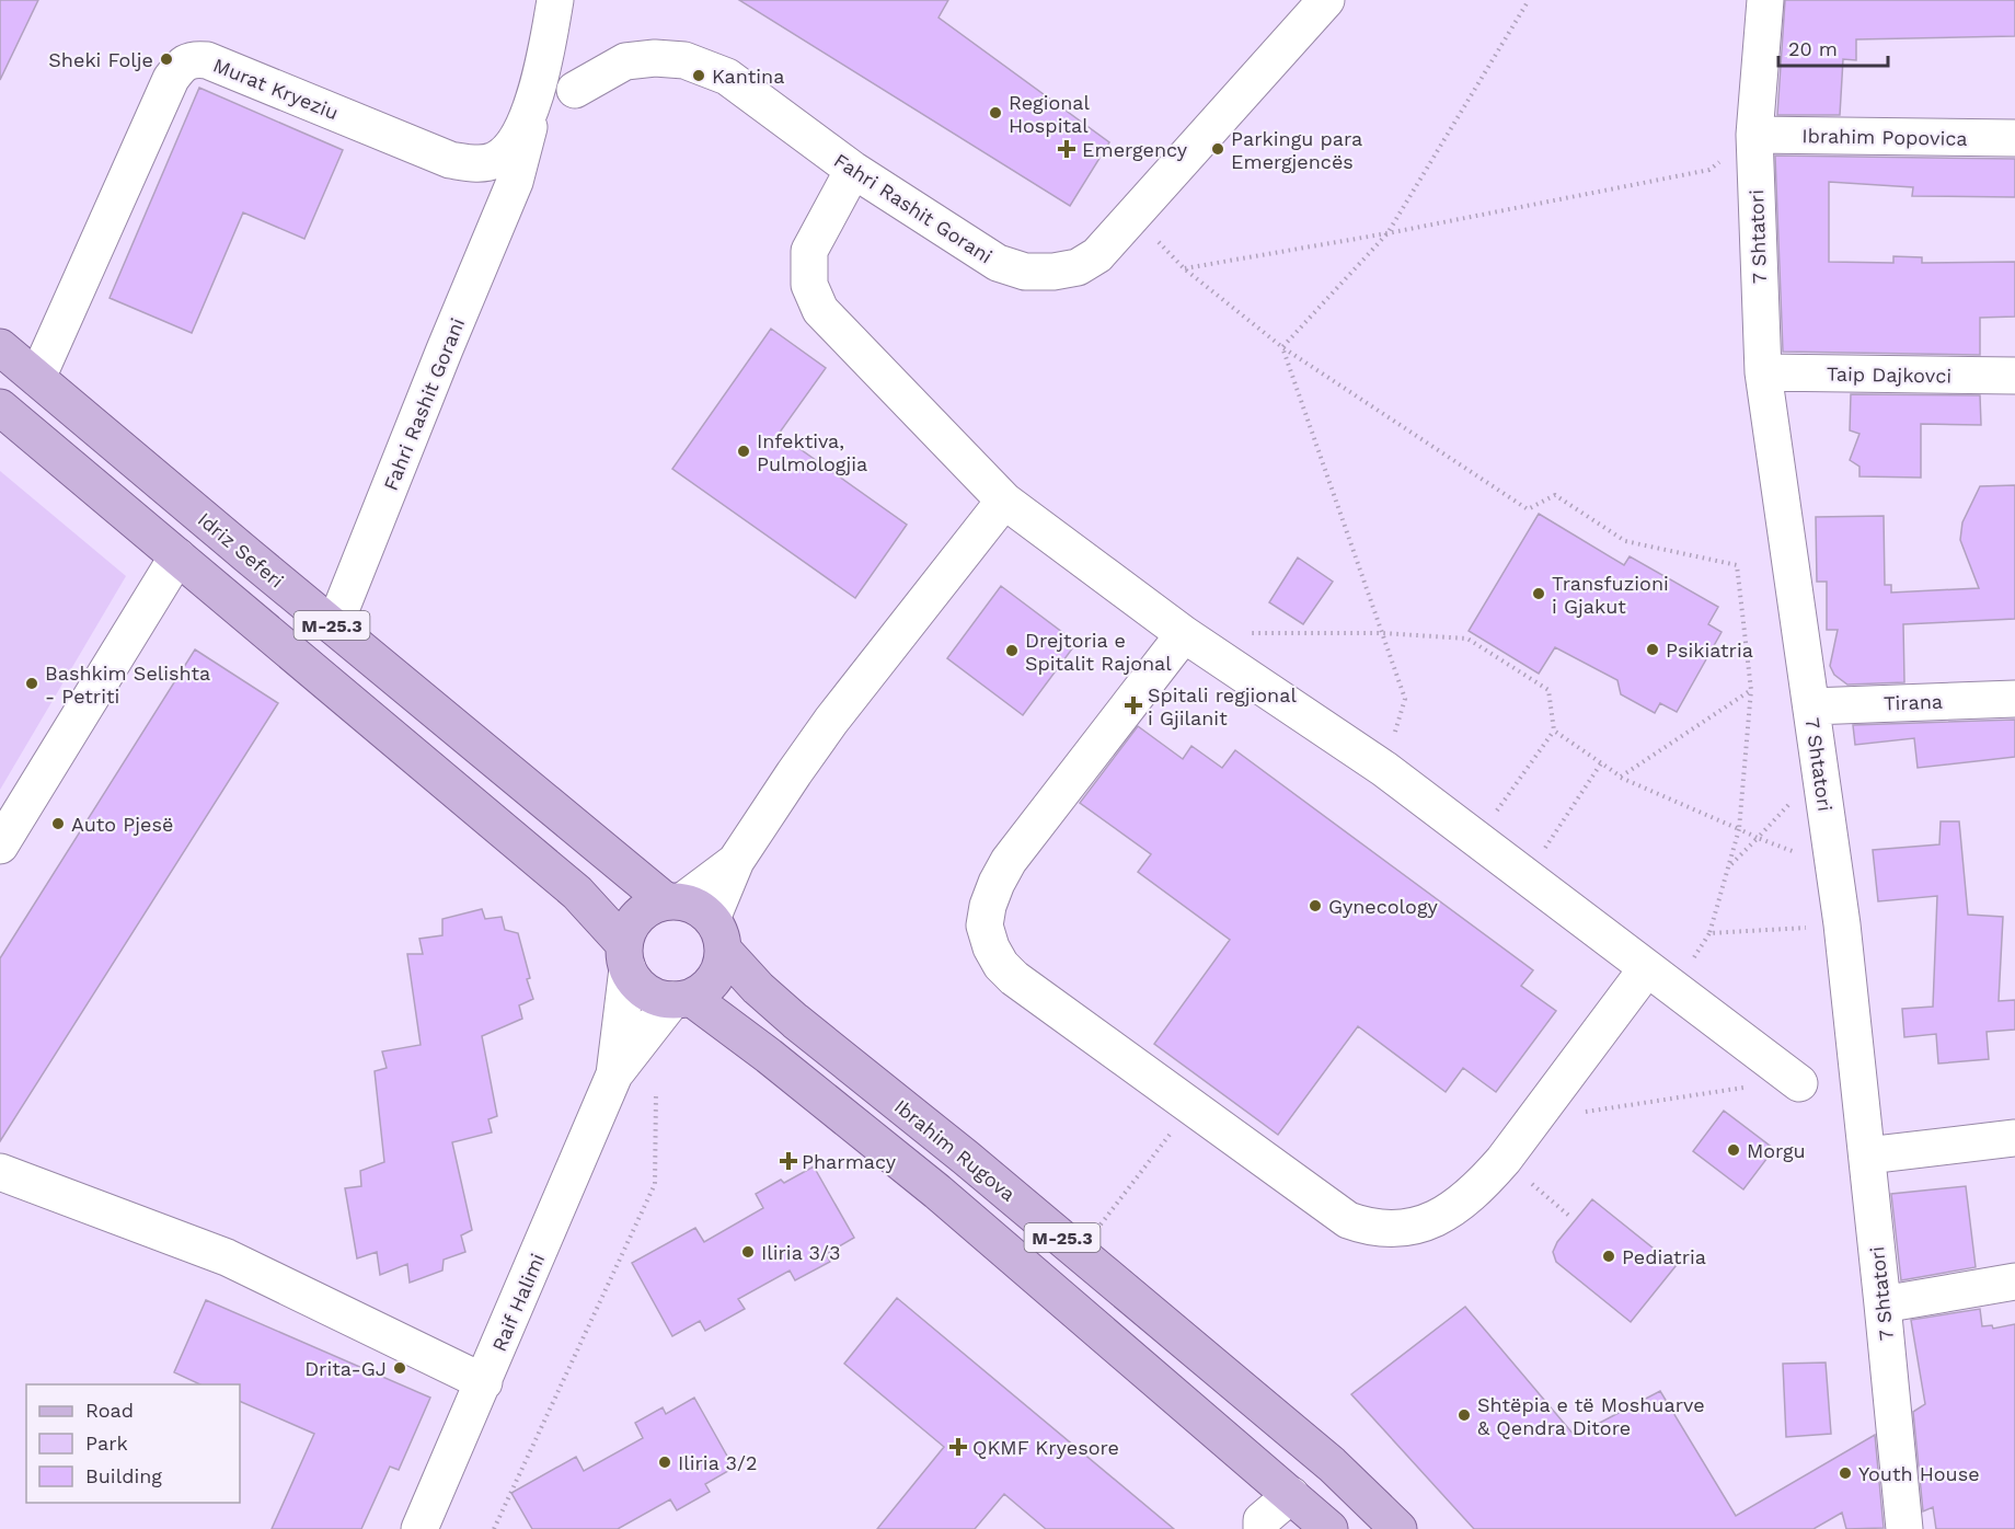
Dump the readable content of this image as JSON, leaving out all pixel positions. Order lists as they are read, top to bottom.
{
  "streets": {
    "main road": ["Idriz Seferi", "M-25.3", "Ibrahim Rugova"],
    "street": [
      "Murat Kryeziu",
      "Ibrahim Popovica",
      "Fahri Rashit Gorani",
      "7 Shtatori",
      "Taip Dajkovci",
      "Tirana",
      "Raif Halimi"
    ]
  },
  "crossings": [
    ["Murat Kryeziu", "Fahri Rashit Gorani"],
    ["Murat Kryeziu", "Idriz Seferi"],
    ["Ibrahim Popovica", "7 Shtatori"],
    ["Fahri Rashit Gorani", "Idriz Seferi"],
    ["7 Shtatori", "Taip Dajkovci"],
    ["7 Shtatori", "Tirana"],
    ["Idriz Seferi", "M-25.3"],
    ["Idriz Seferi", "Ibrahim Rugova"],
    ["Idriz Seferi", "Raif Halimi"],
    ["M-25.3", "Ibrahim Rugova"],
    ["M-25.3", "Raif Halimi"],
    ["Ibrahim Rugova", "Raif Halimi"]
  ],
  "places": {
    "other": [
      "Sheki Folje",
      "Kantina",
      "Regional Hospital",
      "Parkingu para Emergjencës",
      "Infektiva, Pulmologjia",
      "Transfuzioni i Gjakut",
      "Psikiatria",
      "Drejtoria e Spitalit Rajonal",
      "Bashkim Selishta - Petriti",
      "Auto Pjesë",
      "Gynecology",
      "Morgu",
      "Iliria 3/3",
      "Pediatria",
      "Drita-GJ",
      "Shtëpia e të Moshuarve & Qendra Ditore",
      "Iliria 3/2",
      "Youth House"
    ],
    "health": [
      "Emergency",
      "Spitali regjional i Gjilanit",
      "Pharmacy",
      "QKMF Kryesore"
    ]
  },
  "legend": ["Road", "Park", "Building"],
  "scale_bar": "20 m"
}
